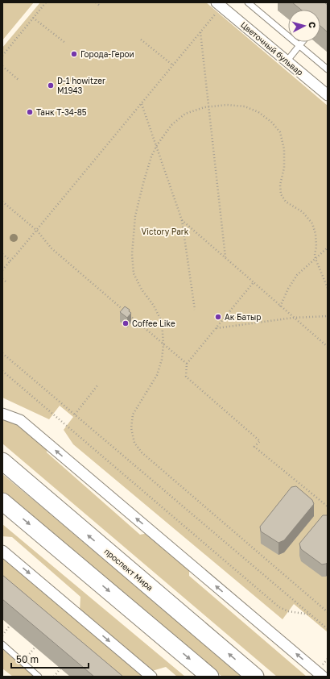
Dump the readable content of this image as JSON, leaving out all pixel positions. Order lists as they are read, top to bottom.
{
  "streets": {
    "main road": ["проспект Мира"],
    "street": ["Цветочный бульвар"]
  },
  "parks": ["Victory Park"],
  "places": [
    "Города-Герои",
    "D-1 howitzer M1943",
    "Танк Т-34-85",
    "Ак Батыр",
    "Coffee Like"
  ],
  "scale_bar": "50 m",
  "north": "right"
}
